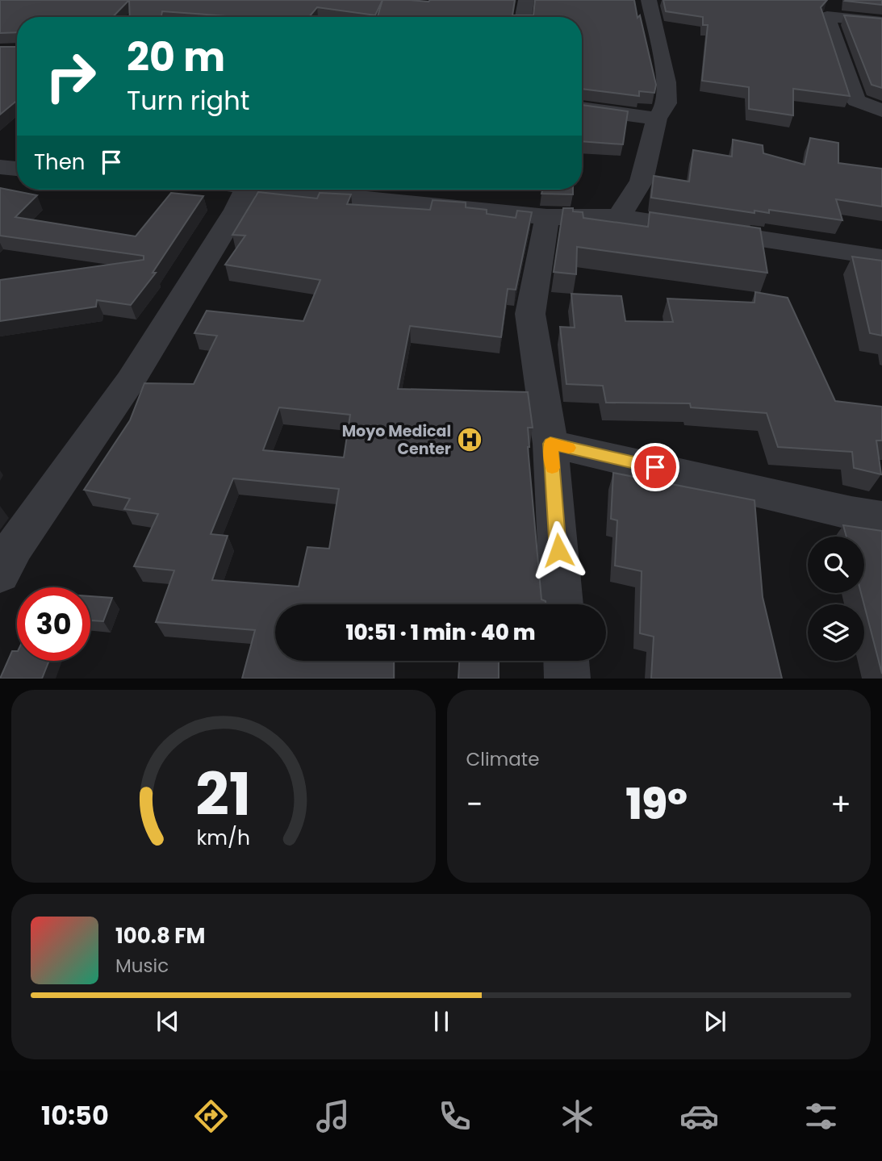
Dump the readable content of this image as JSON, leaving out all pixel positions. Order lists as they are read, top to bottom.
{
  "places": {
    "hospital": ["Moyo Medical Center"]
  },
  "page": {
    "turn": ["20 m", "Turn right"],
    "then": "Then",
    "limit": "30",
    "trip": "10:51 · 1 min · 40 m",
    "tile": "Climate",
    "heat": ["−", "19°", "+"],
    "song": ["100.8 FM", "Music"],
    "tabs": "10:50",
    "gauge": ["21", "km/h"]
  }
}
